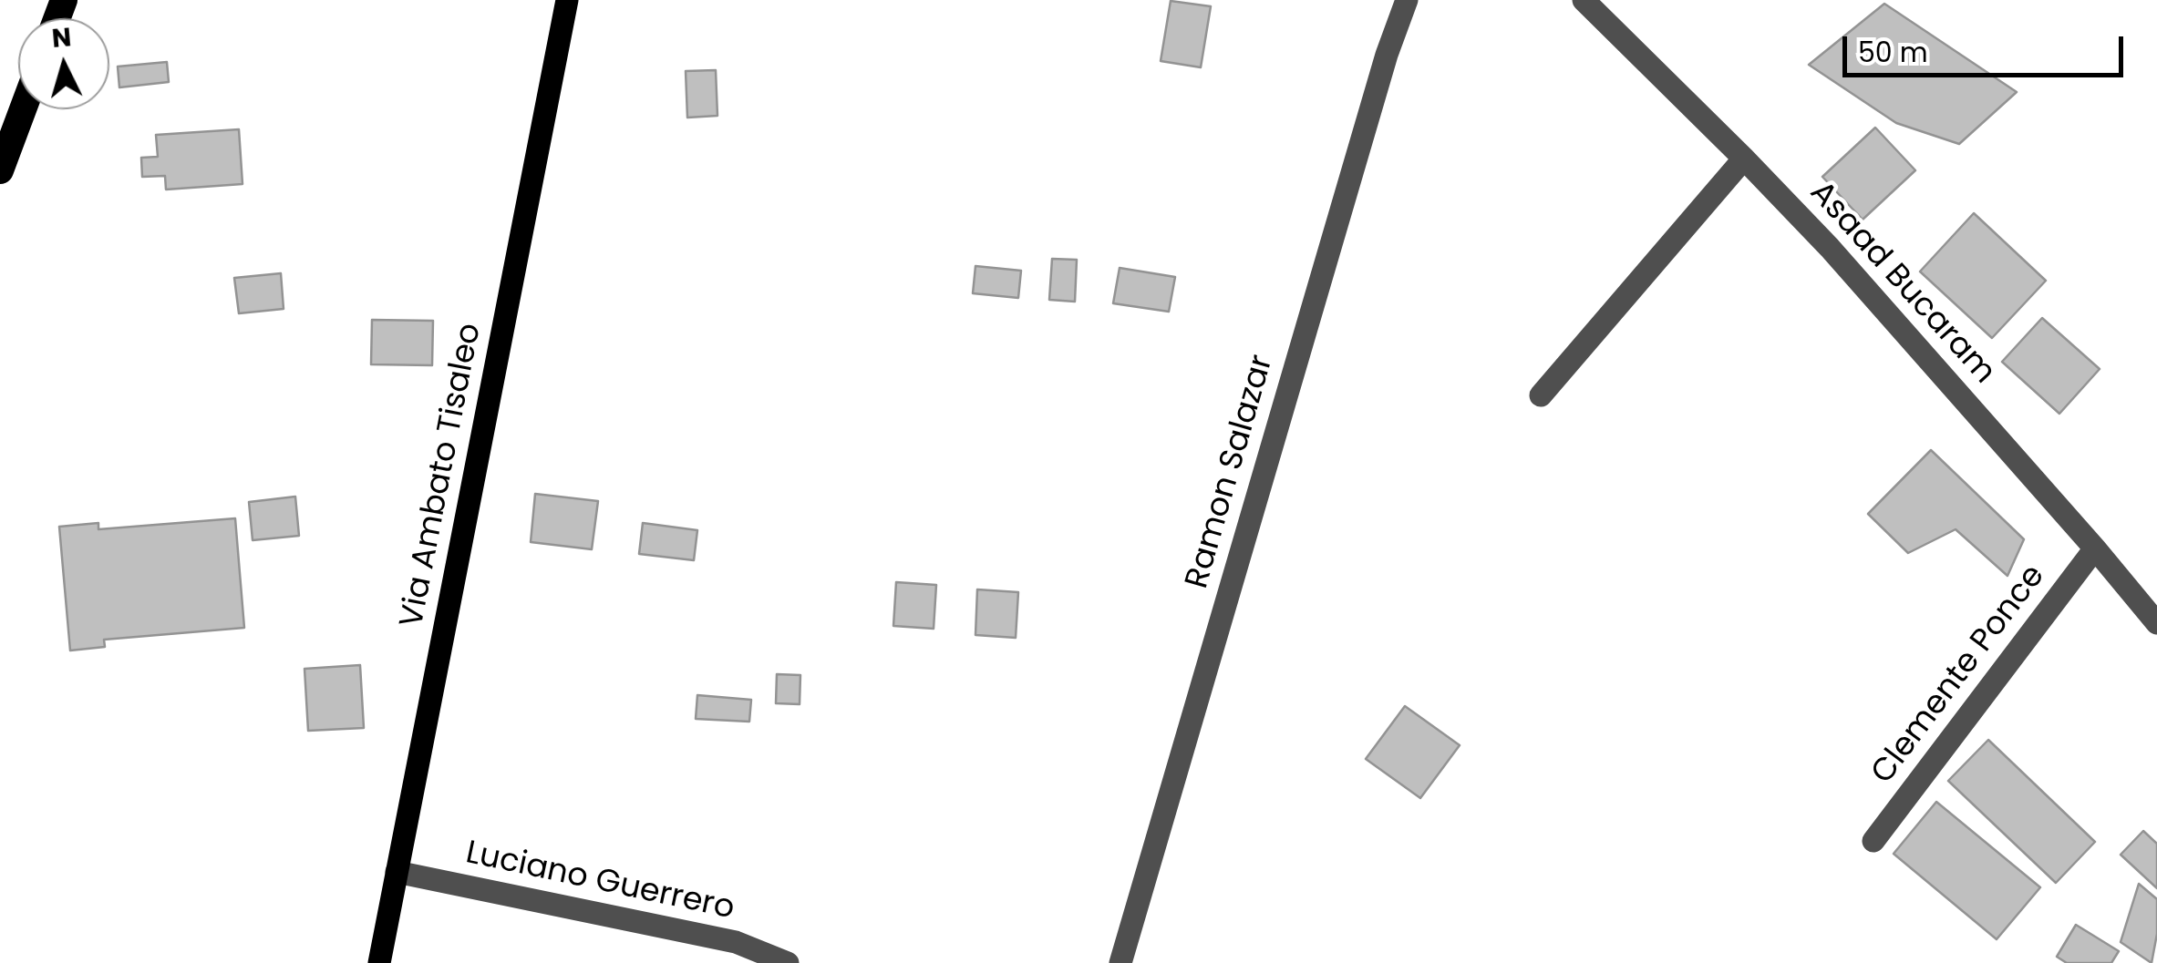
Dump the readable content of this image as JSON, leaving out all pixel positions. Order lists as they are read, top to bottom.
{
  "streets": {
    "main road": ["Via Ambato Tisaleo"],
    "street": [
      "Asaad Bucaram",
      "Ramon Salazar",
      "Clemente Ponce",
      "Luciano Guerrero"
    ]
  },
  "crossings": [
    ["Asaad Bucaram", "Clemente Ponce"],
    ["Via Ambato Tisaleo", "Luciano Guerrero"]
  ],
  "scale_bar": "50 m",
  "north": "top"
}
